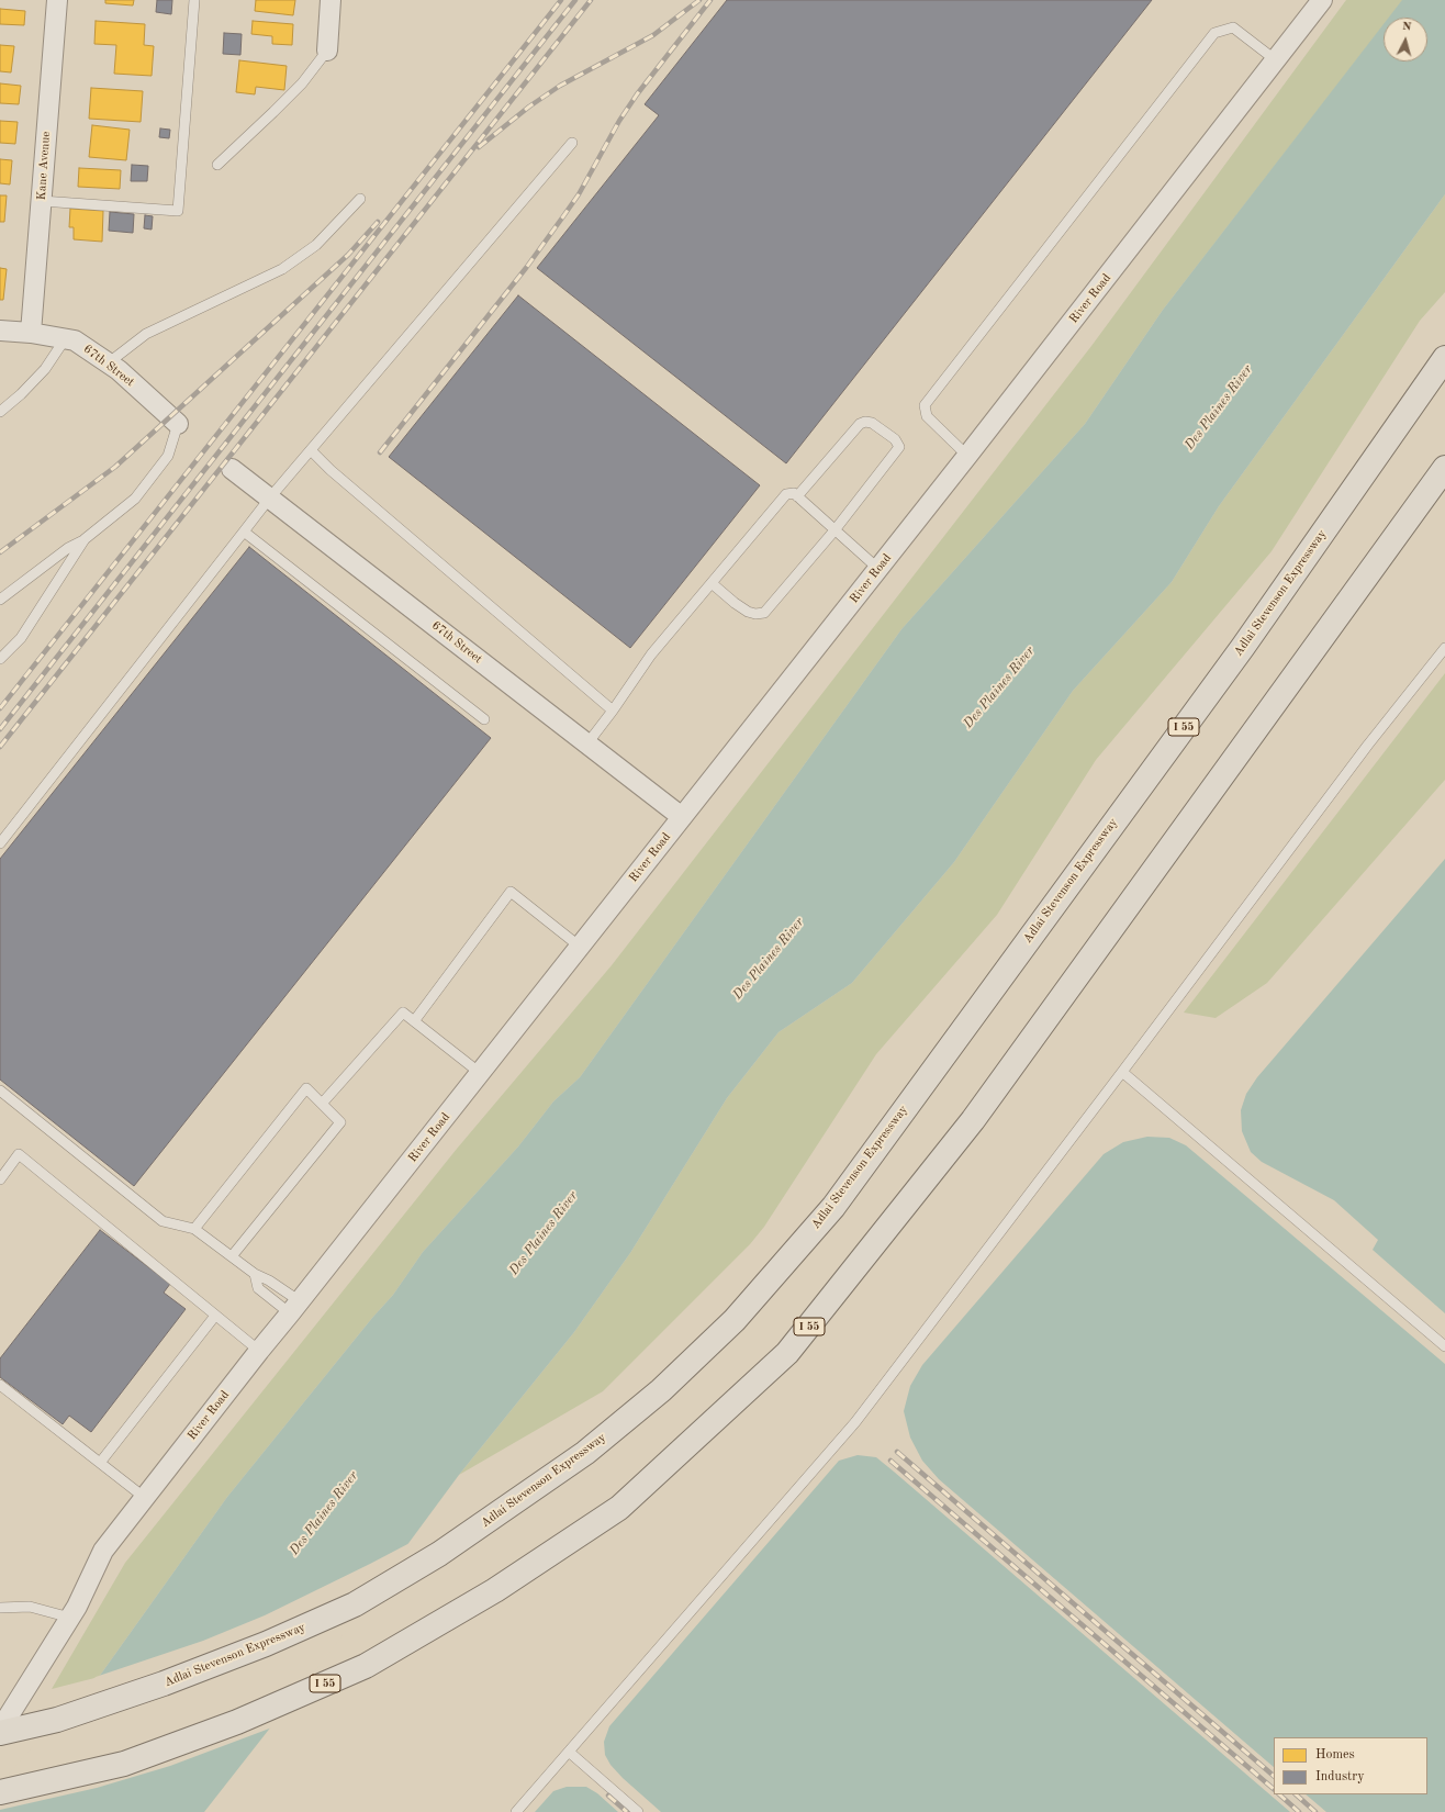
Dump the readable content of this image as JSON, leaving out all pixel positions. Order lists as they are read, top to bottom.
{
  "streets": {
    "highway": ["Adlai Stevenson Expressway", "I 55"],
    "street": ["Kane Avenue", "River Road", "67th Street"]
  },
  "crossings": [
    ["Kane Avenue", "67th Street"],
    ["River Road", "67th Street"],
    ["River Road", "Adlai Stevenson Expressway"]
  ],
  "water": ["Des Plaines River"],
  "legend": ["Homes", "Industry"],
  "north": "top"
}
